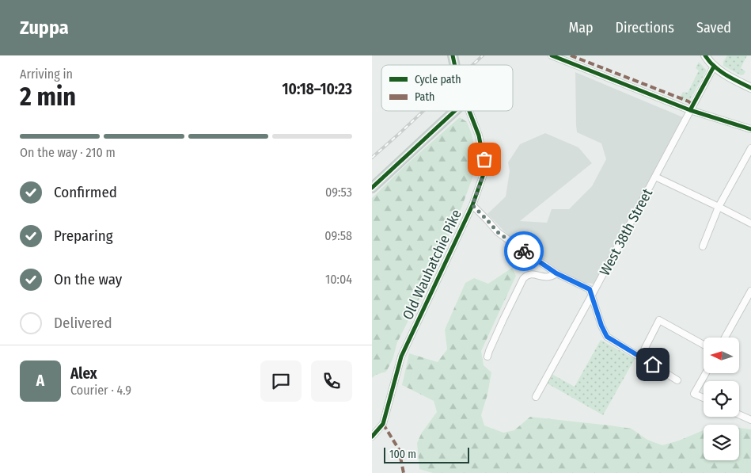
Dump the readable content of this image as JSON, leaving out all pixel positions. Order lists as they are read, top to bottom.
{
  "streets": {
    "street": ["West 38th Street", "Old Wauhatchie Pike"]
  },
  "legend": ["Cycle path", "Path"],
  "scale_bar": "100 m",
  "north": "left",
  "page": {
    "header": "Zuppa",
    "nav": ["Map", "Directions", "Saved"],
    "heading": ["2 min", "Arriving in", "10:18–10:23"],
    "panel": ["Alex", "Courier · 4.9"],
    "bar": "On the way · 210 m",
    "list": [
      ["Confirmed", "09:53"],
      ["Preparing", "09:58"],
      ["On the way", "10:04"],
      "Delivered"
    ],
    "round": "A",
    "scale": "100 m"
  }
}
